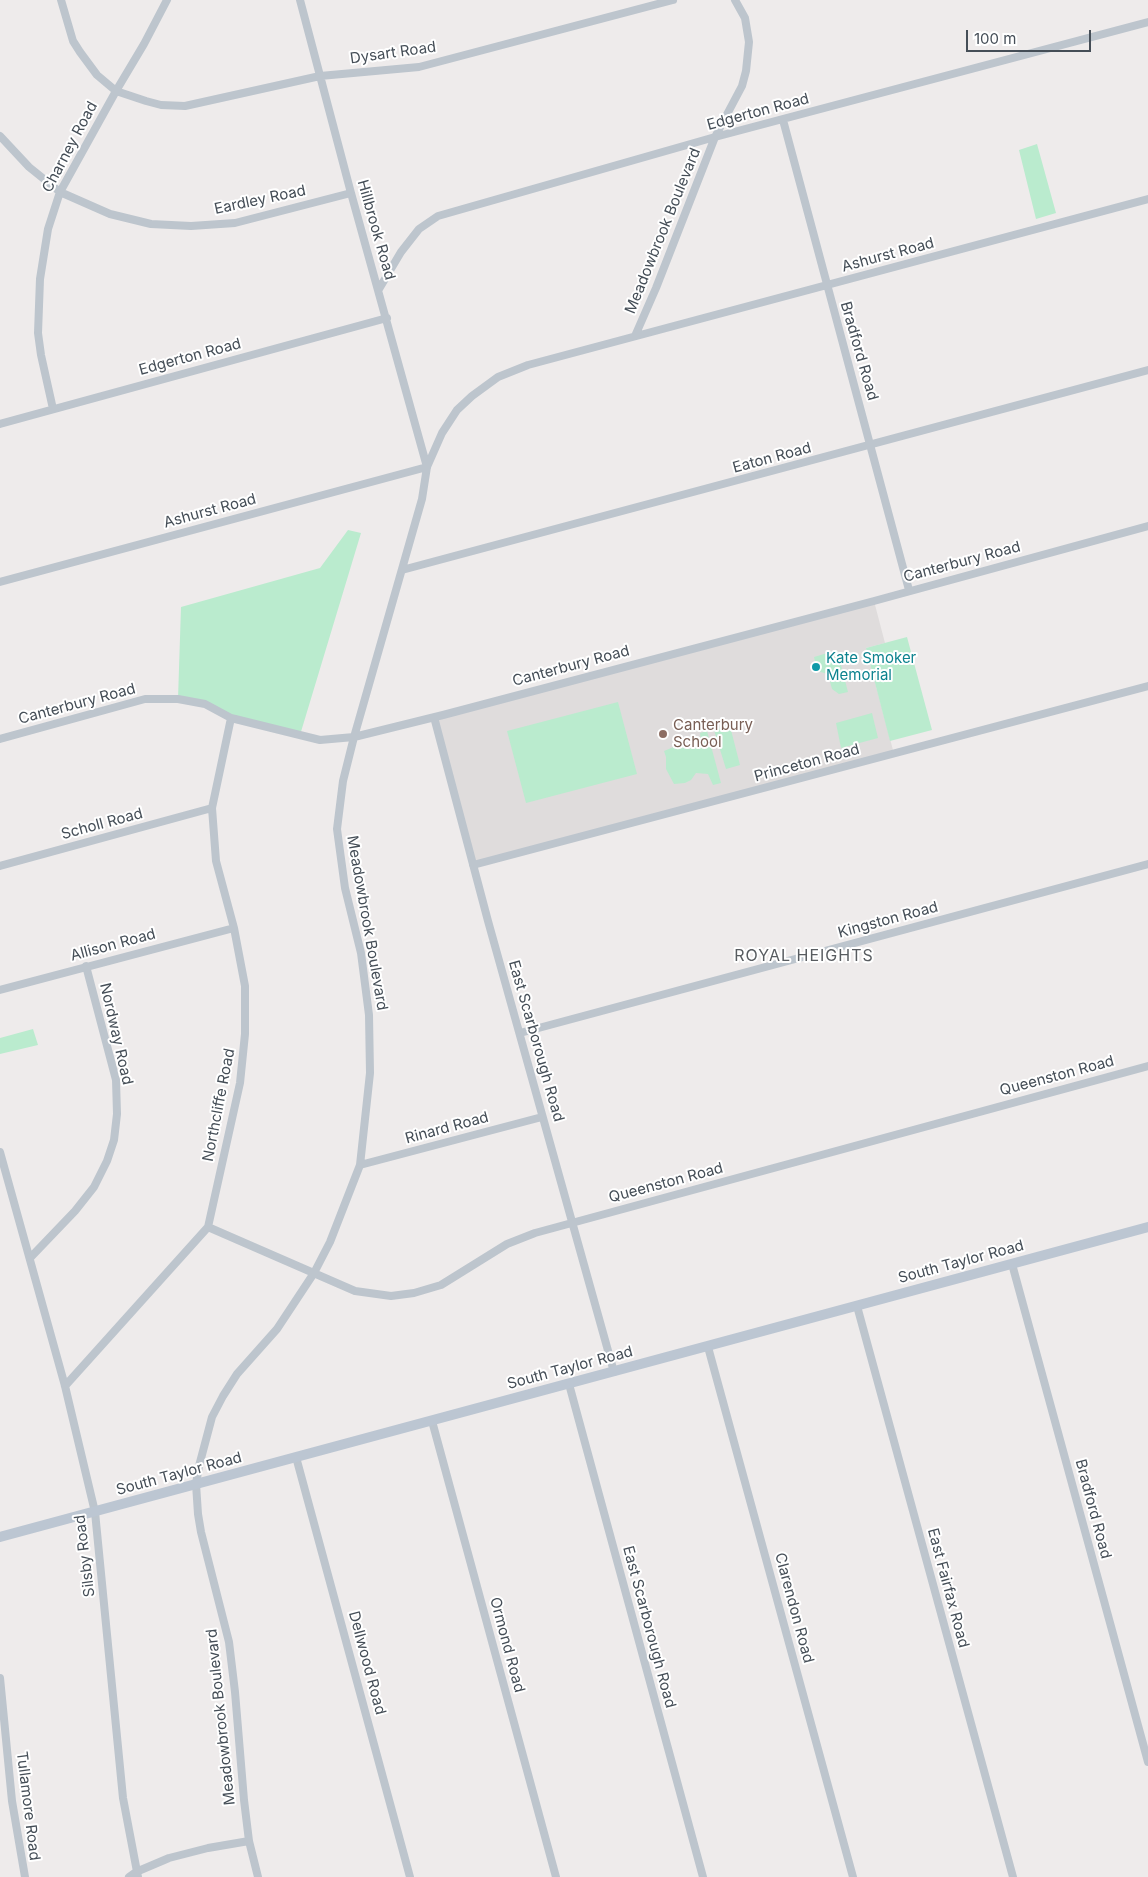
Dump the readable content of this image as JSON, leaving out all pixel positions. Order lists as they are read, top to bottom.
{
  "streets": {
    "main road": ["South Taylor Road"],
    "street": [
      "Dysart Road",
      "Edgerton Road",
      "Charney Road",
      "Eardley Road",
      "Hillbrook Road",
      "Meadowbrook Boulevard",
      "Ashurst Road",
      "Bradford Road",
      "Eaton Road",
      "Canterbury Road",
      "Princeton Road",
      "Scholl Road",
      "Kingston Road",
      "Allison Road",
      "Nordway Road",
      "East Scarborough Road",
      "Queenston Road",
      "Northcliffe Road",
      "Rinard Road",
      "Silsby Road",
      "East Fairfax Road",
      "Clarendon Road",
      "Ormond Road",
      "Dellwood Road",
      "Tullamore Road"
    ]
  },
  "crossings": [
    ["Dysart Road", "Charney Road"],
    ["Dysart Road", "Hillbrook Road"],
    ["Edgerton Road", "Charney Road"],
    ["Edgerton Road", "Hillbrook Road"],
    ["Edgerton Road", "Meadowbrook Boulevard"],
    ["Edgerton Road", "Bradford Road"],
    ["Charney Road", "Eardley Road"],
    ["Eardley Road", "Hillbrook Road"],
    ["Hillbrook Road", "Meadowbrook Boulevard"],
    ["Hillbrook Road", "Ashurst Road"],
    ["Meadowbrook Boulevard", "Ashurst Road"],
    ["Meadowbrook Boulevard", "Eaton Road"],
    ["Meadowbrook Boulevard", "Canterbury Road"],
    ["Meadowbrook Boulevard", "Queenston Road"],
    ["Meadowbrook Boulevard", "Rinard Road"],
    ["Meadowbrook Boulevard", "South Taylor Road"],
    ["Ashurst Road", "Bradford Road"],
    ["Bradford Road", "Eaton Road"],
    ["Bradford Road", "Canterbury Road"],
    ["Bradford Road", "South Taylor Road"],
    ["Canterbury Road", "East Scarborough Road"],
    ["Canterbury Road", "Northcliffe Road"],
    ["Princeton Road", "East Scarborough Road"],
    ["Scholl Road", "Northcliffe Road"],
    ["Kingston Road", "East Scarborough Road"],
    ["Allison Road", "Nordway Road"],
    ["Allison Road", "Northcliffe Road"],
    ["Nordway Road", "Silsby Road"],
    ["East Scarborough Road", "Queenston Road"],
    ["East Scarborough Road", "Rinard Road"],
    ["East Scarborough Road", "South Taylor Road"],
    ["Queenston Road", "Northcliffe Road"],
    ["Northcliffe Road", "Silsby Road"],
    ["South Taylor Road", "Silsby Road"],
    ["South Taylor Road", "East Fairfax Road"],
    ["South Taylor Road", "Clarendon Road"],
    ["South Taylor Road", "Ormond Road"],
    ["South Taylor Road", "Dellwood Road"]
  ],
  "districts": ["ROYAL HEIGHTS"],
  "places": ["Kate Smoker Memorial", "Canterbury School"],
  "scale_bar": "100 m"
}
